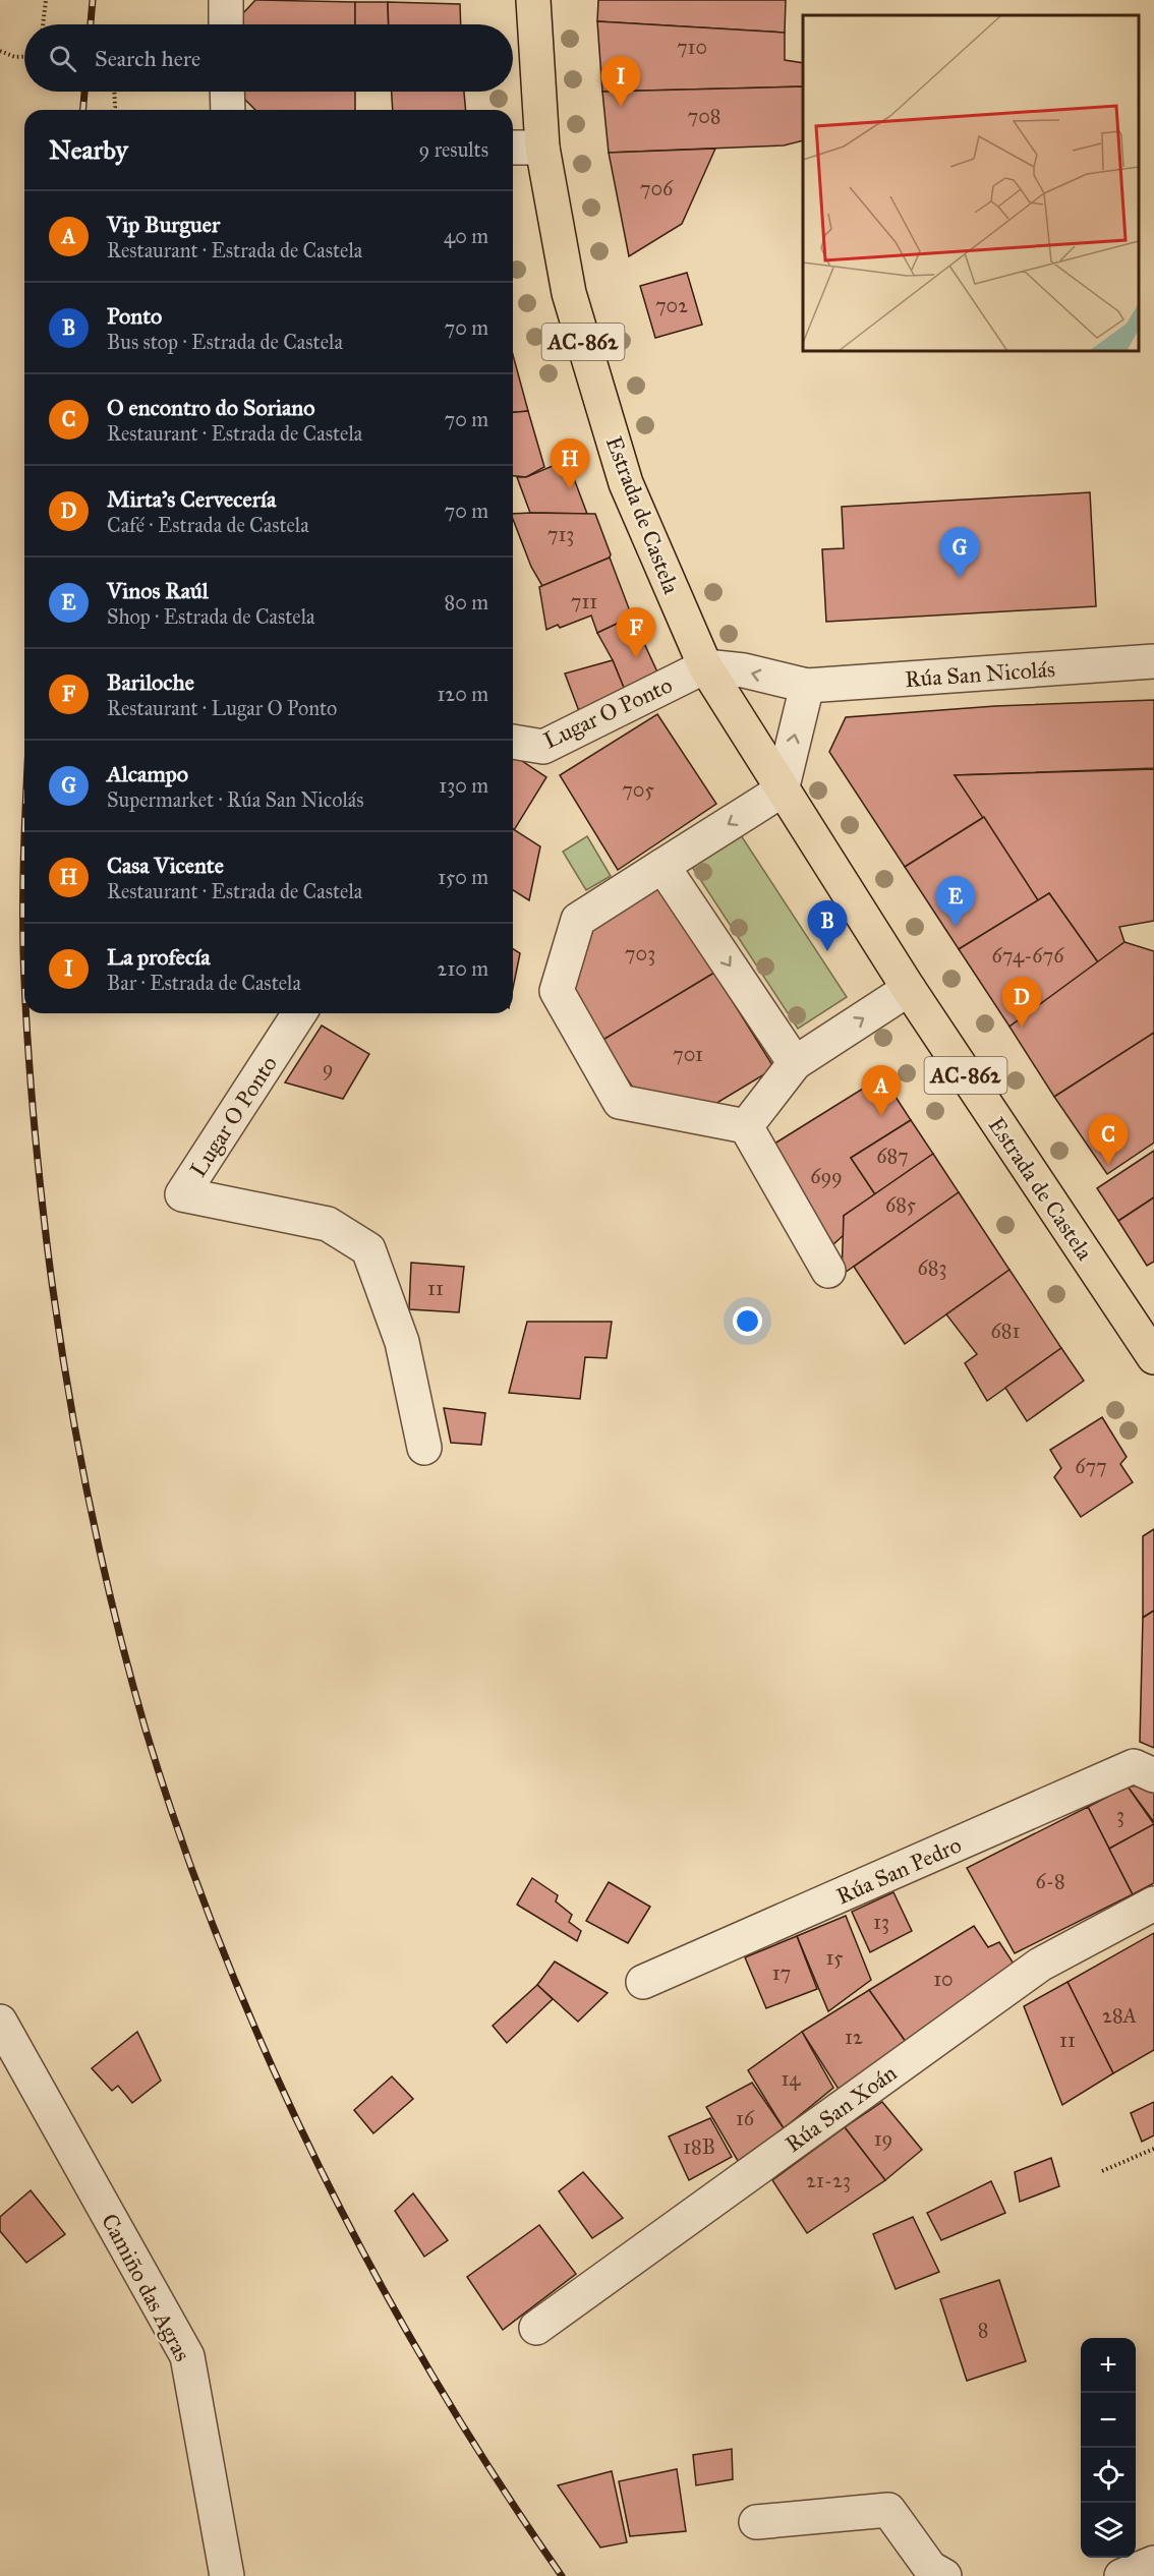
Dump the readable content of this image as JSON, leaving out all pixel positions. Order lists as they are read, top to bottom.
{
  "streets": {
    "main road": ["AC-862", "Estrada de Castela"],
    "street": [
      "Rúa San Nicolás",
      "Lugar O Ponto",
      "Rúa San Pedro",
      "Rúa San Xoán",
      "Camiño das Agras"
    ]
  },
  "crossings": [
    ["Estrada de Castela", "Rúa San Nicolás"],
    ["Estrada de Castela", "Lugar O Ponto"],
    ["Rúa San Nicolás", "Lugar O Ponto"]
  ],
  "house_numbers": [
    "710",
    "708",
    "706",
    "702",
    "713",
    "711",
    "705",
    "703",
    "674-676",
    "701",
    "9",
    "687",
    "699",
    "685",
    "683",
    "11",
    "681",
    "677",
    "3",
    "6-8",
    "13",
    "15",
    "17",
    "10",
    "28A",
    "12",
    "11",
    "14",
    "16",
    "19",
    "18B",
    "21-23",
    "8"
  ],
  "page": {
    "search": "Search here",
    "pins": [
      "I",
      "H",
      "G",
      "F",
      "E",
      "B",
      "D",
      "A",
      "C"
    ],
    "heading": ["Nearby", "9 results"],
    "list": [
      {
        "mark": "A",
        "name": "Vip Burguer",
        "note": "Restaurant · Estrada de Castela",
        "value": "40 m"
      },
      {
        "mark": "B",
        "name": "Ponto",
        "note": "Bus stop · Estrada de Castela",
        "value": "70 m"
      },
      {
        "mark": "C",
        "name": "O encontro do Soriano",
        "note": "Restaurant · Estrada de Castela",
        "value": "70 m"
      },
      {
        "mark": "D",
        "name": "Mirta's Cervecería",
        "note": "Café · Estrada de Castela",
        "value": "70 m"
      },
      {
        "mark": "E",
        "name": "Vinos Raúl",
        "note": "Shop · Estrada de Castela",
        "value": "80 m"
      },
      {
        "mark": "F",
        "name": "Bariloche",
        "note": "Restaurant · Lugar O Ponto",
        "value": "120 m"
      },
      {
        "mark": "G",
        "name": "Alcampo",
        "note": "Supermarket · Rúa San Nicolás",
        "value": "130 m"
      },
      {
        "mark": "H",
        "name": "Casa Vicente",
        "note": "Restaurant · Estrada de Castela",
        "value": "150 m"
      },
      {
        "mark": "I",
        "name": "La profecía",
        "note": "Bar · Estrada de Castela",
        "value": "210 m"
      }
    ],
    "map_buttons": ["+", "−"]
  }
}
